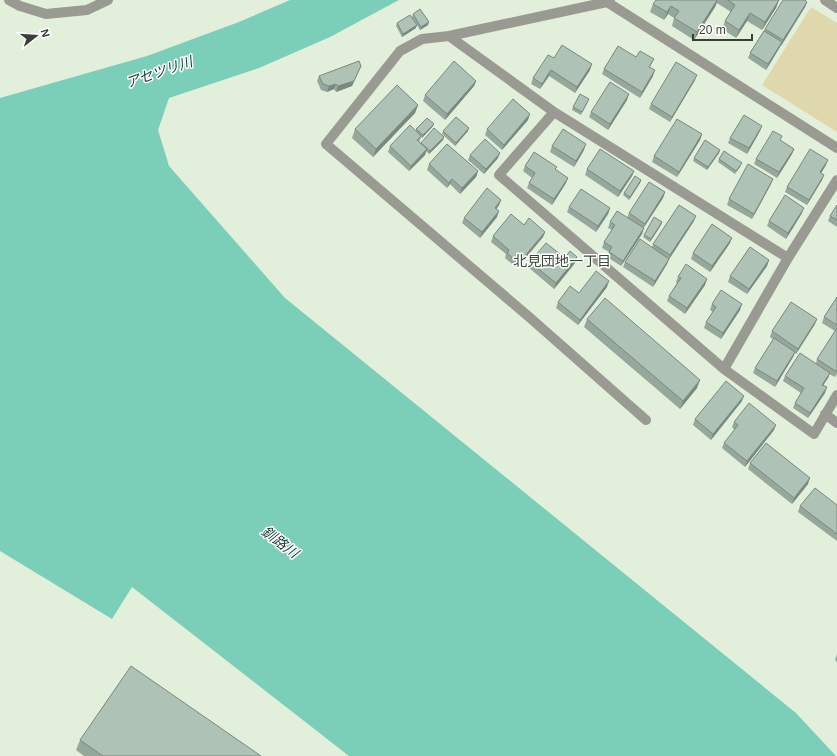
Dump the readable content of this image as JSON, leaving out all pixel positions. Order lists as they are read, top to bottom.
{
  "districts": ["北見団地一丁目"],
  "water": ["アセツリ川", "釧路川"],
  "scale_bar": "20 m",
  "north": "right"
}
